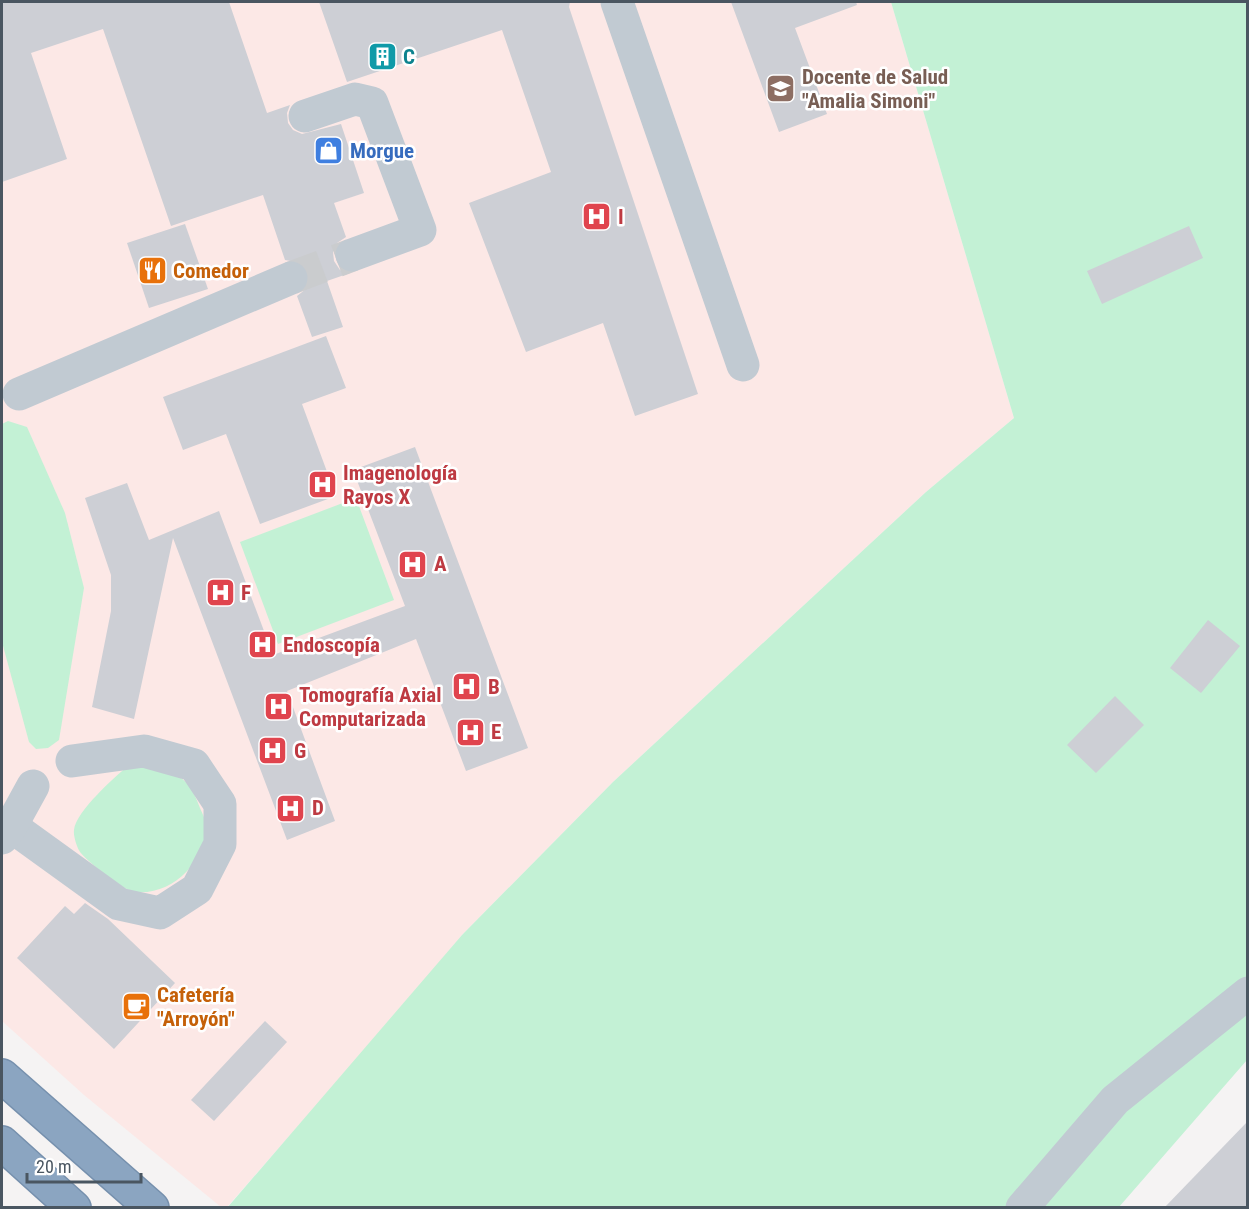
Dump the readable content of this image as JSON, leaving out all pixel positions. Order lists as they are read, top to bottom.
{
  "places": {
    "building": ["C"],
    "school or university": ["Docente de Salud \"Amalia Simoni\""],
    "shop": ["Morgue"],
    "hospital": [
      "I",
      "Imagenología Rayos X",
      "A",
      "F",
      "Endoscopía",
      "B",
      "Tomografía Axial Computarizada",
      "E",
      "G",
      "D"
    ],
    "restaurant": ["Comedor"],
    "cafe": ["Cafetería \"Arroyón\""]
  },
  "scale_bar": "20 m"
}
